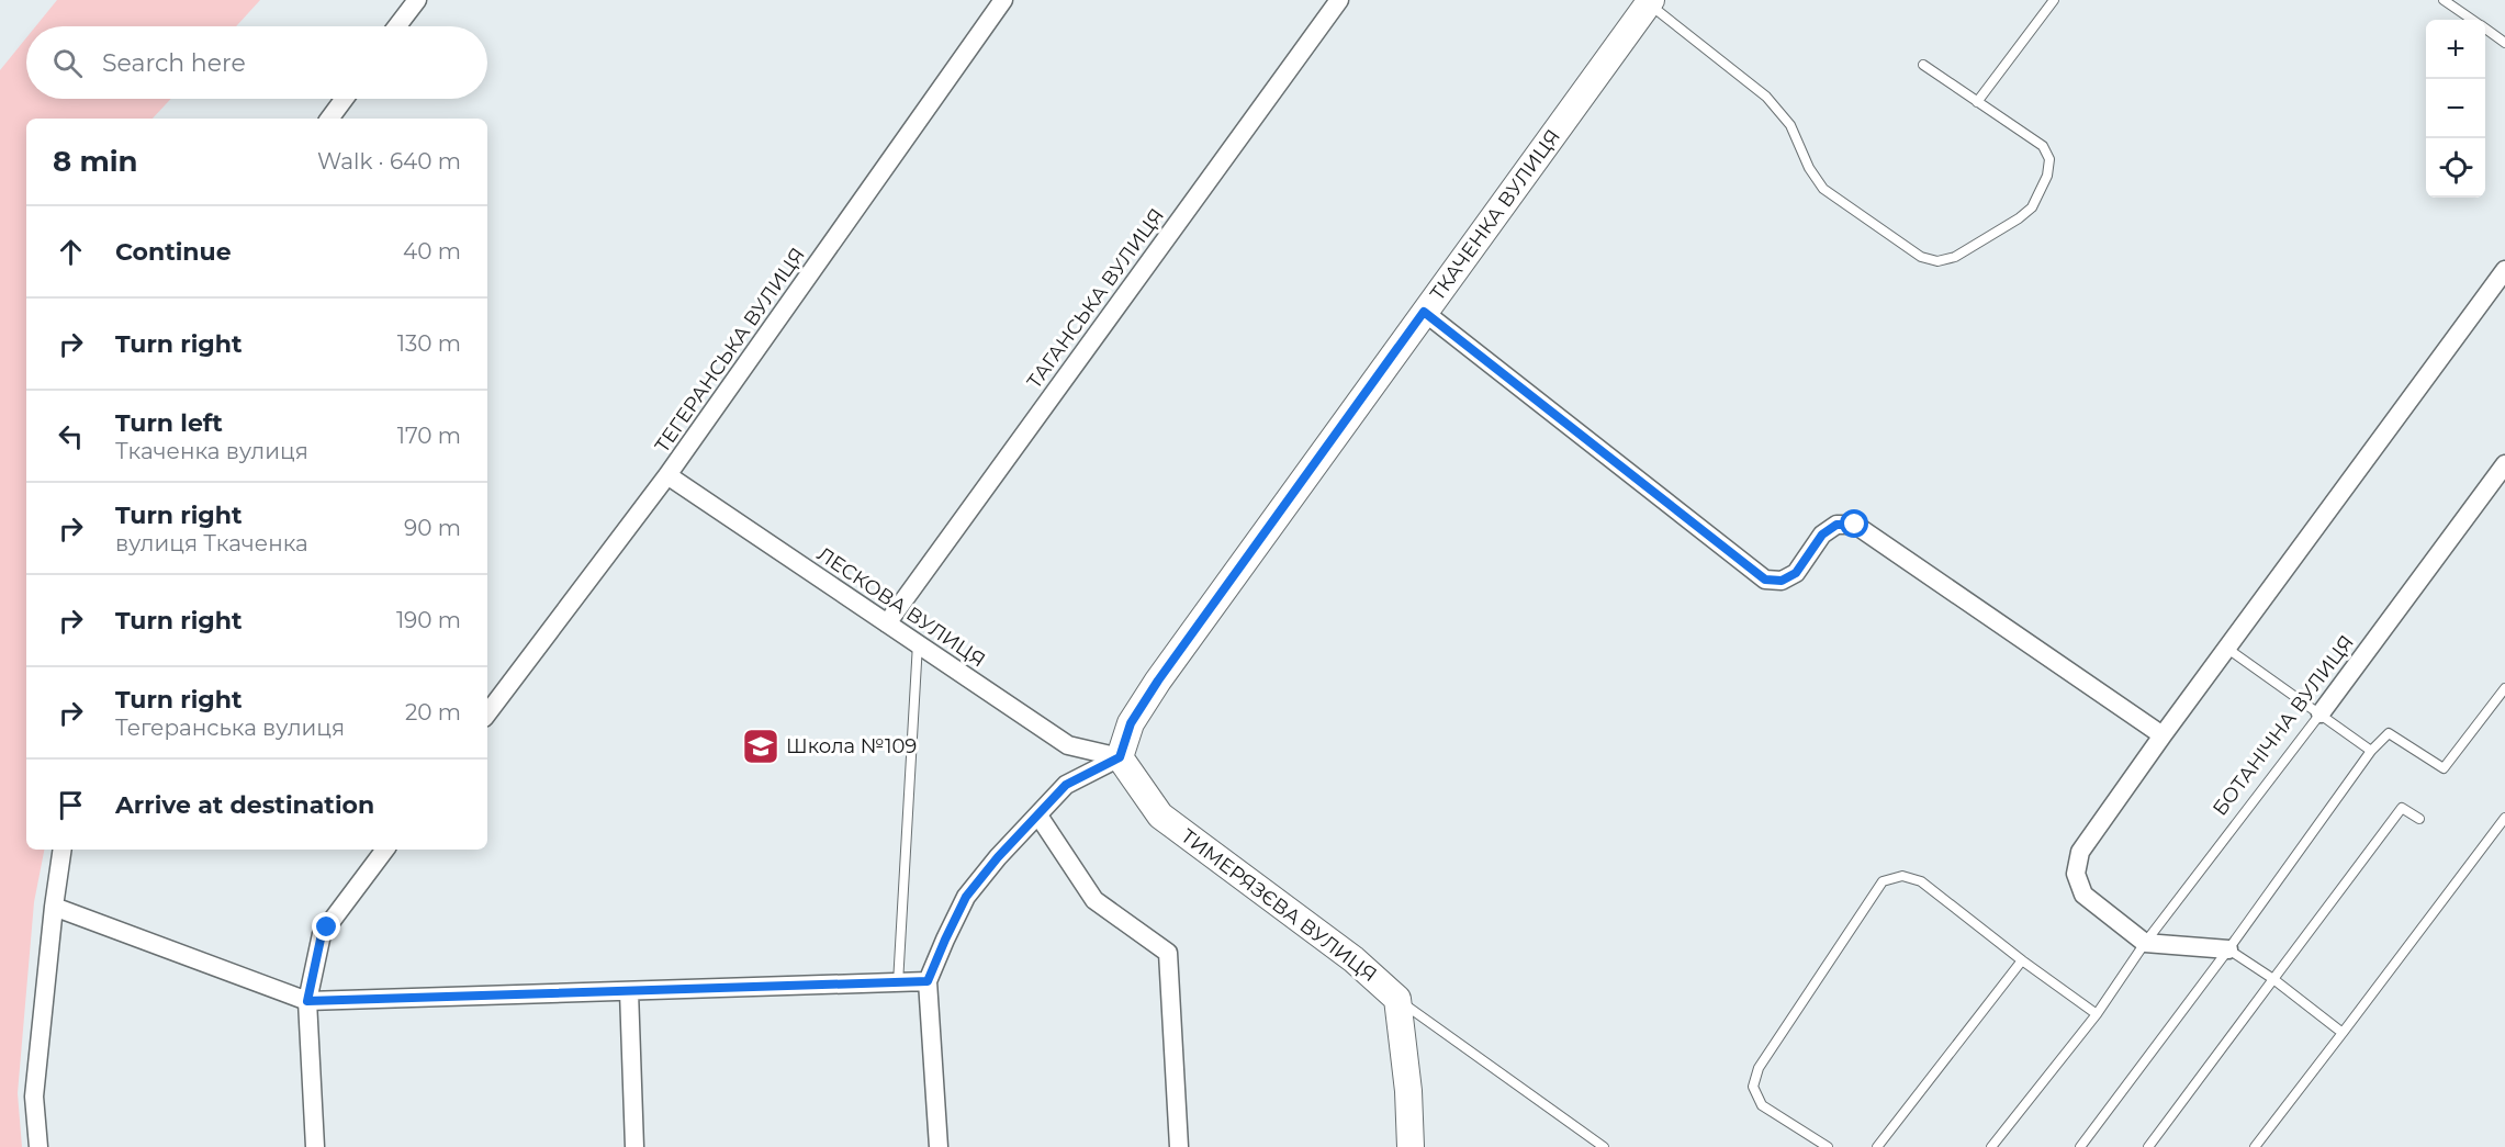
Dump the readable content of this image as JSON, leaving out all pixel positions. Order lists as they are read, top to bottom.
{
  "streets": {
    "street": [
      "ТКАЧЕНКА ВУЛИЦЯ",
      "ТАГАНСЬКА ВУЛИЦЯ",
      "ТЕГЕРАНСЬКА ВУЛИЦЯ",
      "ЛЕСКОВА ВУЛИЦЯ",
      "БОТАНІЧНА ВУЛИЦЯ",
      "ТИМЕРЯЗЄВА ВУЛИЦЯ"
    ]
  },
  "crossings": [
    ["ТКАЧЕНКА ВУЛИЦЯ", "ЛЕСКОВА ВУЛИЦЯ"],
    ["ТКАЧЕНКА ВУЛИЦЯ", "ТИМЕРЯЗЄВА ВУЛИЦЯ"],
    ["ТАГАНСЬКА ВУЛИЦЯ", "ЛЕСКОВА ВУЛИЦЯ"],
    ["ТЕГЕРАНСЬКА ВУЛИЦЯ", "ЛЕСКОВА ВУЛИЦЯ"],
    ["ЛЕСКОВА ВУЛИЦЯ", "ТИМЕРЯЗЄВА ВУЛИЦЯ"]
  ],
  "places": {
    "school or university": ["Школа №109"]
  },
  "page": {
    "map_buttons": ["+", "−"],
    "search": "Search here",
    "heading": ["8 min", "Walk · 640 m"],
    "list": [
      ["Continue", "40 m"],
      ["Turn right", "130 m"],
      ["Turn left", "Ткаченка вулиця", "170 m"],
      ["Turn right", "вулиця Ткаченка", "90 m"],
      ["Turn right", "190 m"],
      ["Turn right", "Тегеранська вулиця", "20 m"],
      "Arrive at destination"
    ]
  }
}
